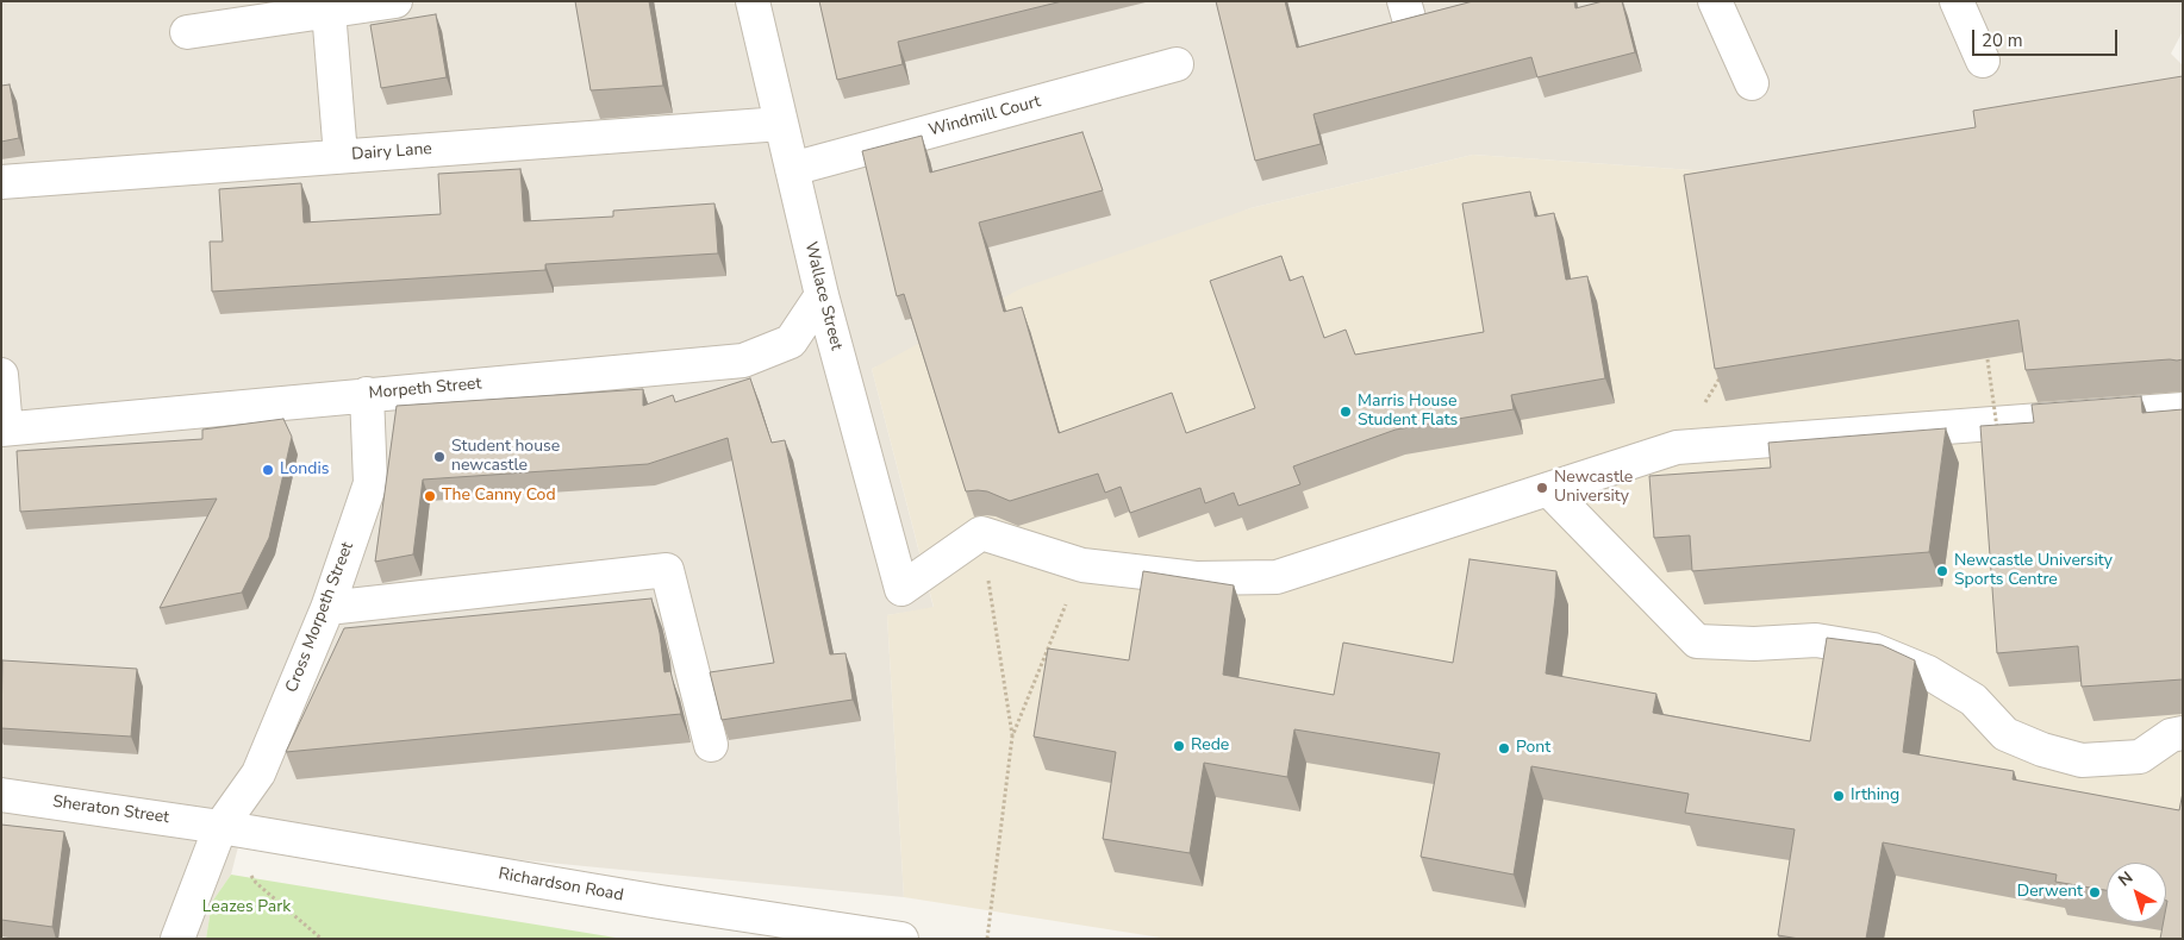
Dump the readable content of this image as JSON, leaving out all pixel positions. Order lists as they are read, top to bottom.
{
  "streets": {
    "street": [
      "Windmill Court",
      "Dairy Lane",
      "Wallace Street",
      "Morpeth Street",
      "Cross Morpeth Street",
      "Sheraton Street",
      "Richardson Road"
    ]
  },
  "crossings": [
    ["Windmill Court", "Wallace Street"],
    ["Dairy Lane", "Wallace Street"],
    ["Wallace Street", "Morpeth Street"],
    ["Morpeth Street", "Cross Morpeth Street"],
    ["Cross Morpeth Street", "Sheraton Street"],
    ["Cross Morpeth Street", "Richardson Road"],
    ["Sheraton Street", "Richardson Road"]
  ],
  "parks": ["Leazes Park"],
  "places": [
    "Marris House Student Flats",
    "Student house newcastle",
    "Londis",
    "Newcastle University",
    "The Canny Cod",
    "Newcastle University Sports Centre",
    "Rede",
    "Pont",
    "Irthing",
    "Derwent"
  ],
  "scale_bar": "20 m",
  "north": "top left"
}
